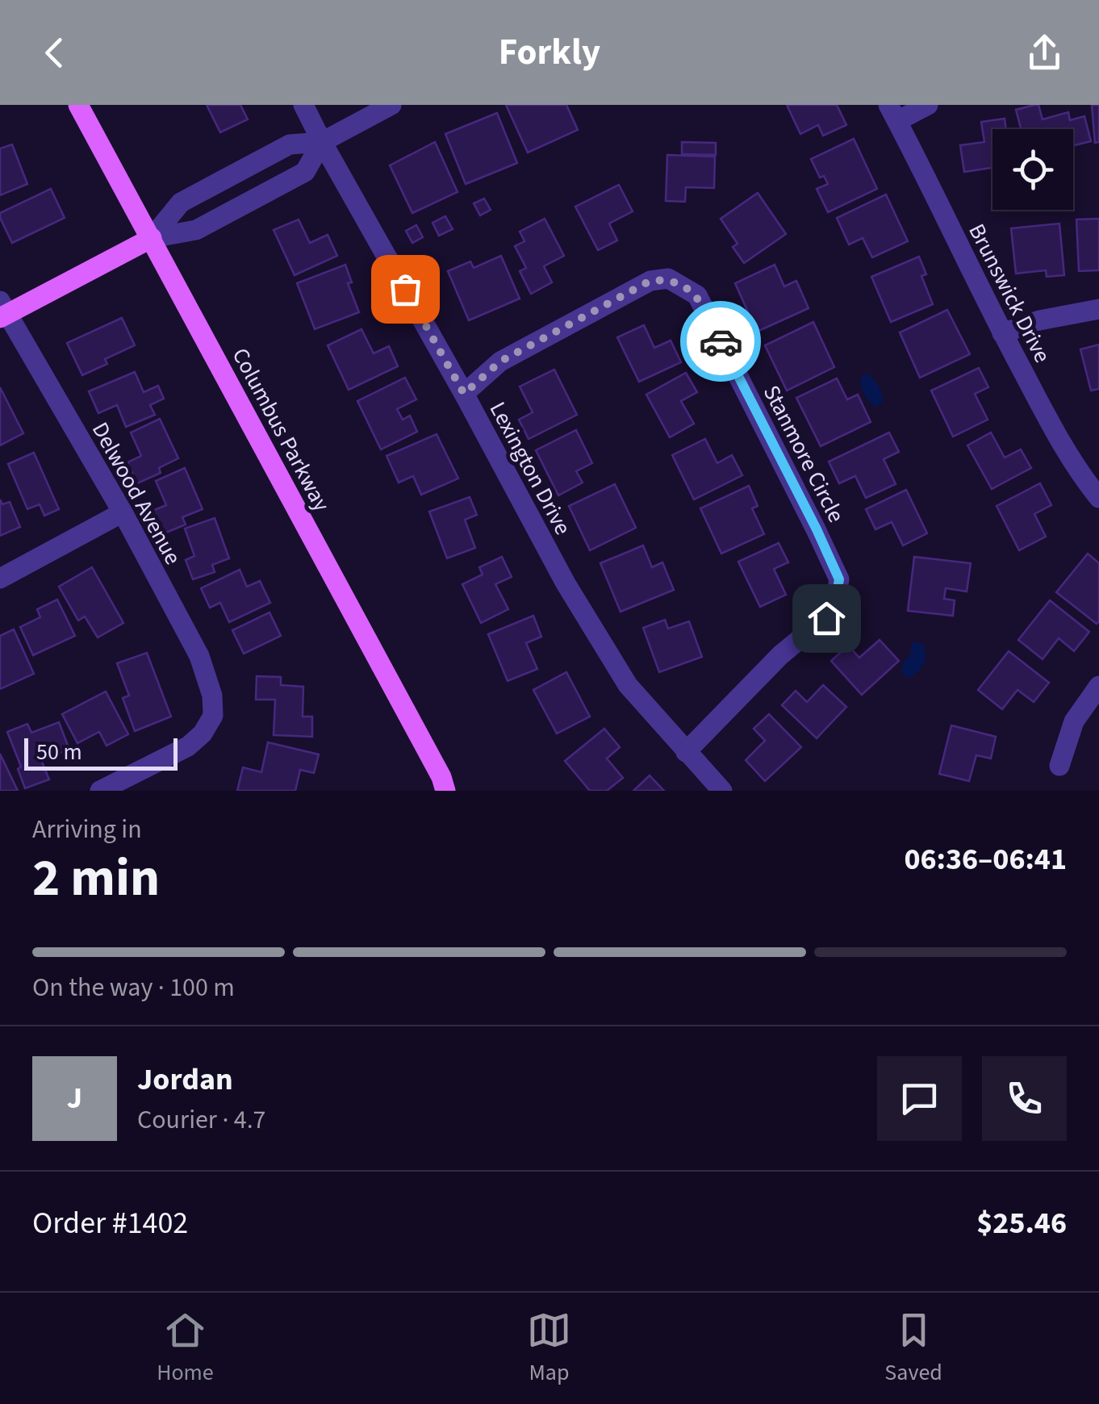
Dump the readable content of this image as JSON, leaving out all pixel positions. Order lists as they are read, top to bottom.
{
  "streets": {
    "main road": ["Columbus Parkway"],
    "street": [
      "Brunswick Drive",
      "Stanmore Circle",
      "Lexington Drive",
      "Delwood Avenue"
    ]
  },
  "crossings": [
    ["Stanmore Circle", "Lexington Drive"]
  ],
  "scale_bar": "50 m",
  "page": {
    "header": "Forkly",
    "scale": "50 m",
    "heading": ["2 min", "Arriving in", "06:36–06:41"],
    "panel": [
      "Jordan",
      "Courier · 4.7",
      "Order #1402",
      "$25.46"
    ],
    "bar": "On the way · 100 m",
    "round": "J",
    "tabs": ["Home", "Map", "Saved"]
  }
}
